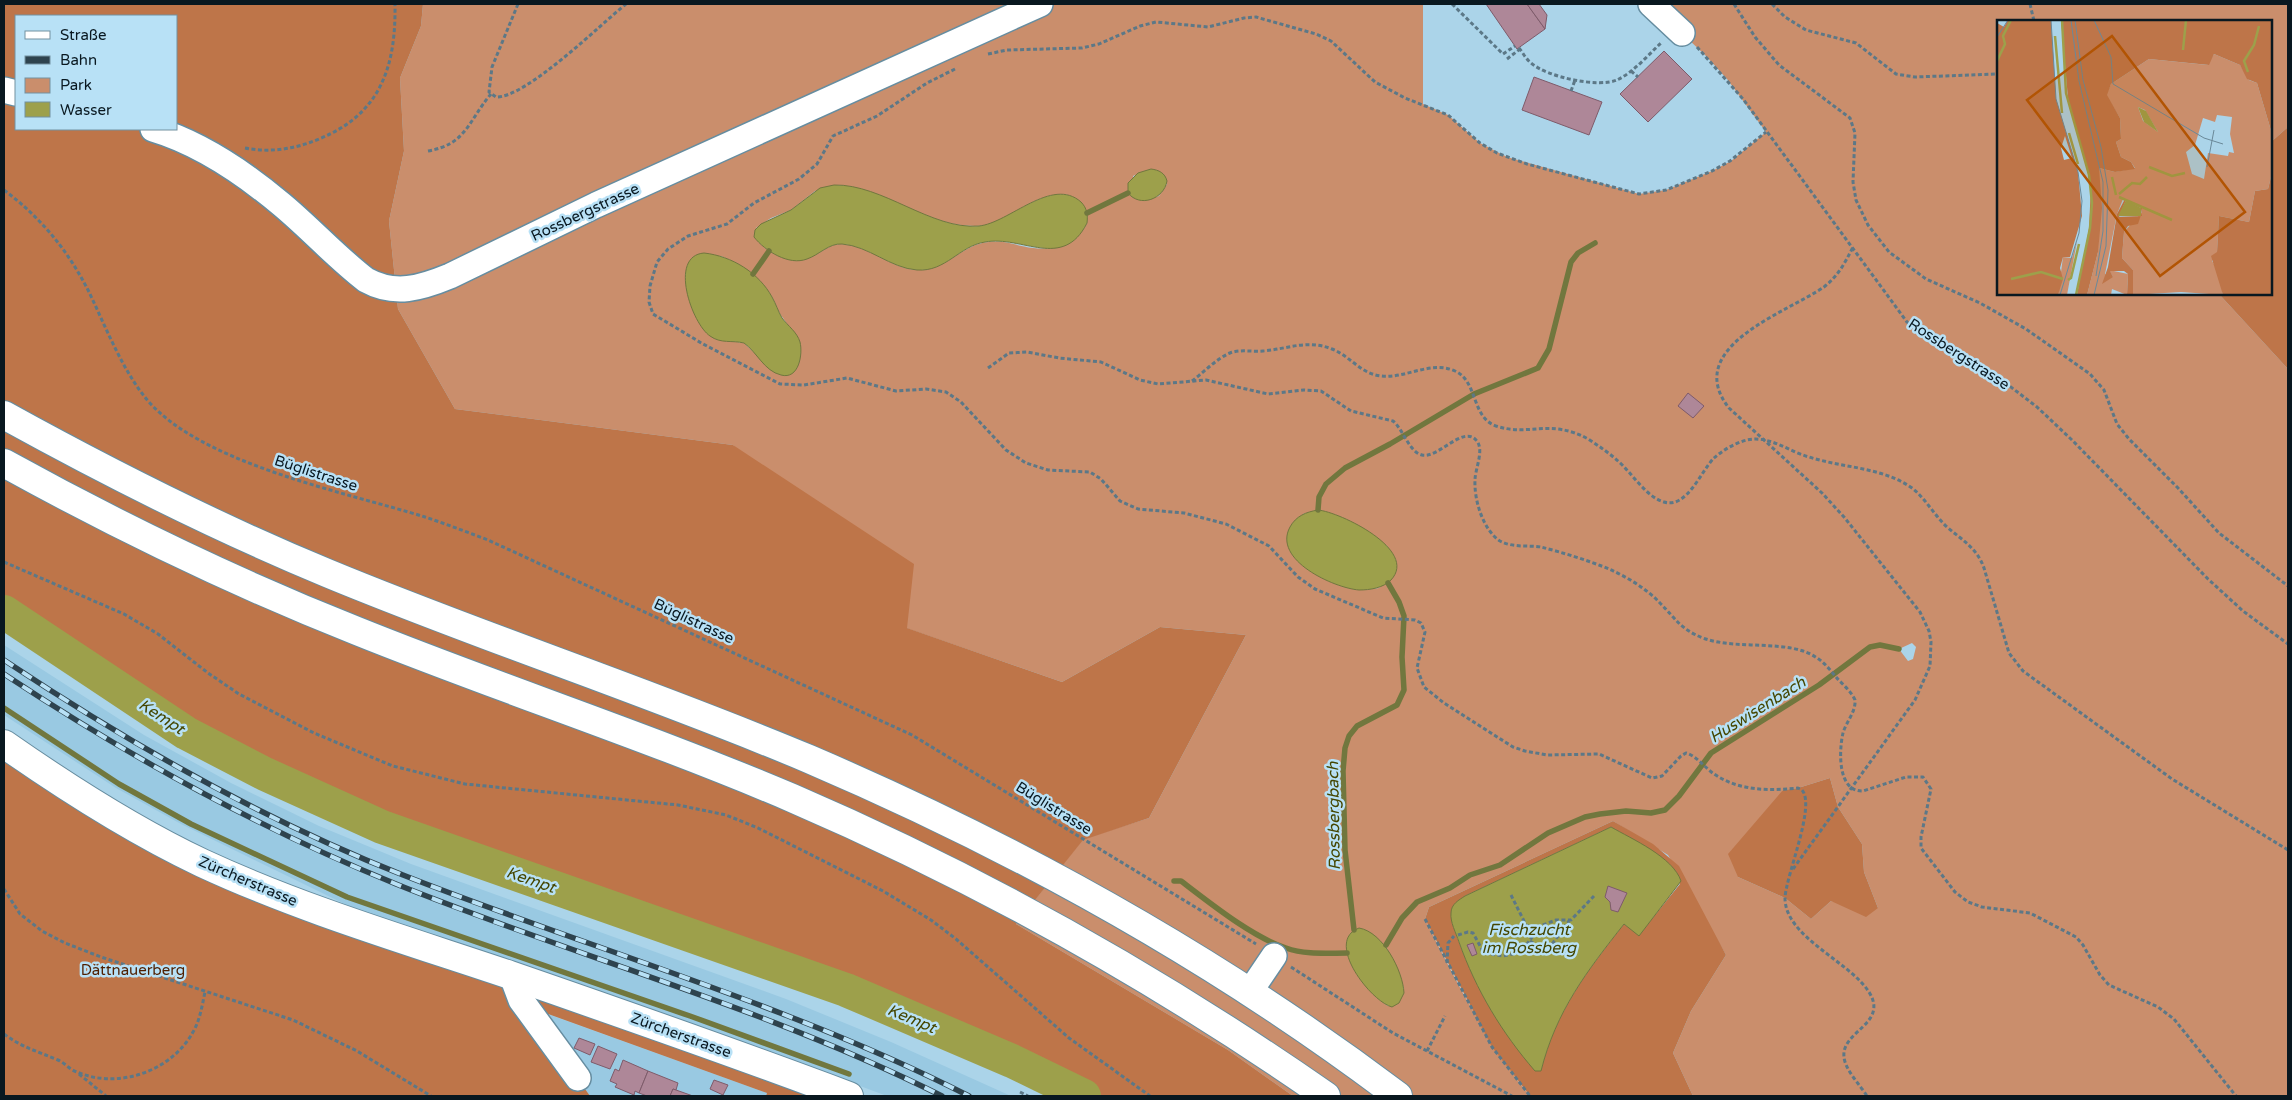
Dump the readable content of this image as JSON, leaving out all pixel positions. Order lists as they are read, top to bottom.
{
  "streets": {
    "main road": ["Zürcherstrasse"],
    "street": ["Rossbergstrasse"],
    "path": ["Büglistrasse"]
  },
  "water": [
    "Huswisenbach",
    "Kempt",
    "Rossbergbach",
    "Fischzucht im Rossberg"
  ],
  "parks": ["Dättnauerberg"],
  "legend": [
    "Straße",
    "Bahn",
    "Park",
    "Wasser"
  ]
}
